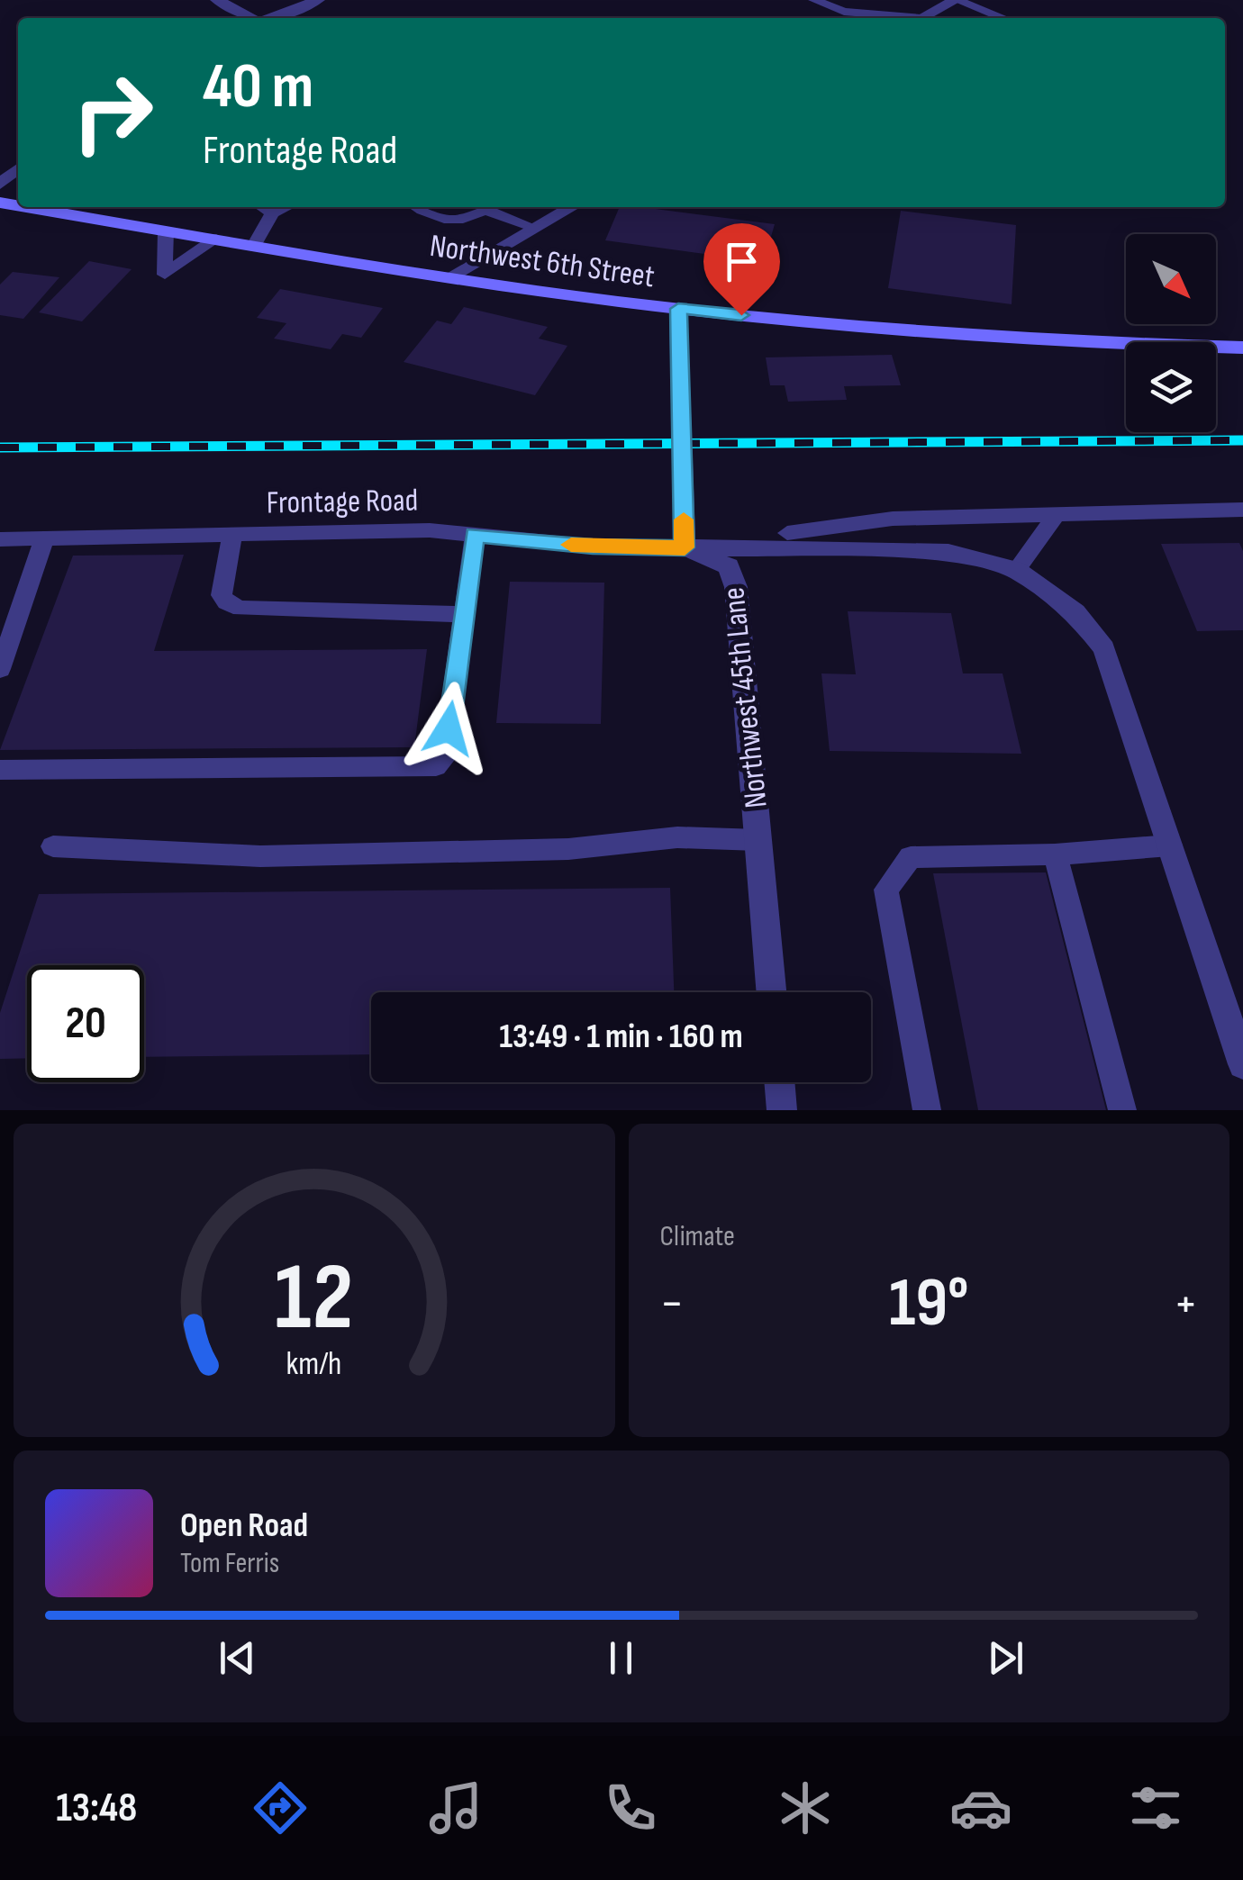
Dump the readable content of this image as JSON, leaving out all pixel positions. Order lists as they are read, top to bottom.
{
  "streets": {
    "main road": ["Northwest 6th Street"],
    "street": ["Northwest 45th Lane"],
    "lane": ["Frontage Road"]
  },
  "crossings": [
    ["Frontage Road", "Northwest 45th Lane"]
  ],
  "north": "bottom right",
  "page": {
    "turn": ["40 m", "Frontage Road"],
    "limit": "20",
    "trip": "13:49 · 1 min · 160 m",
    "tile": "Climate",
    "heat": ["−", "19°", "+"],
    "song": ["Open Road", "Tom Ferris"],
    "tabs": "13:48",
    "gauge": ["12", "km/h"]
  }
}
